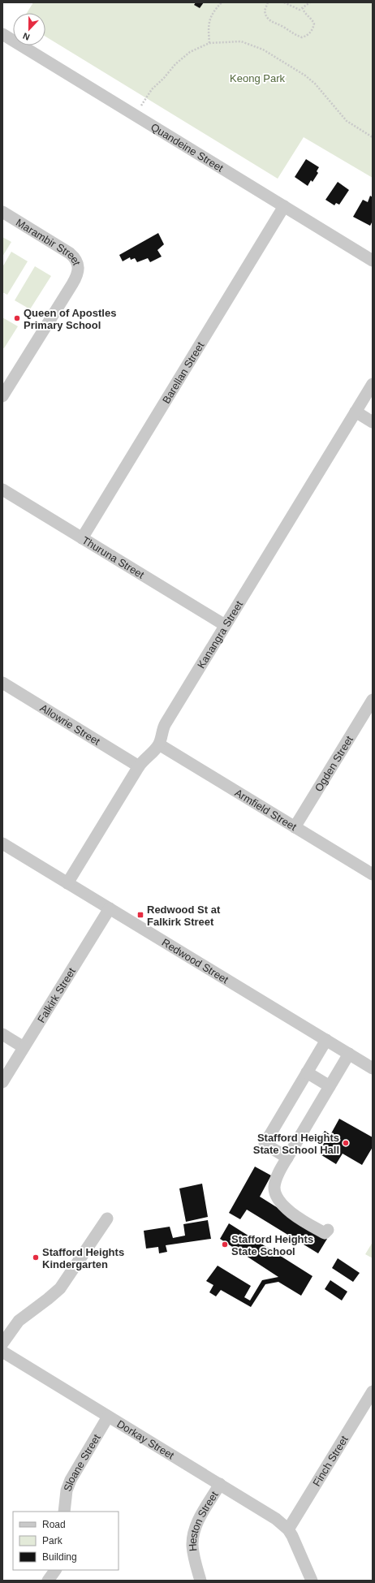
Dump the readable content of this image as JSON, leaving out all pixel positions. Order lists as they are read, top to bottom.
{
  "streets": {
    "street": [
      "Quandeine Street",
      "Marambir Street",
      "Barellan Street",
      "Thuruna Street",
      "Kanangra Street",
      "Allowrie Street",
      "Ogden Street",
      "Armfield Street",
      "Redwood Street",
      "Falkirk Street",
      "Dorkay Street",
      "Finch Street",
      "Sloane Street",
      "Heston Street"
    ]
  },
  "crossings": [
    ["Quandeine Street", "Barellan Street"],
    ["Barellan Street", "Thuruna Street"],
    ["Thuruna Street", "Kanangra Street"],
    ["Kanangra Street", "Armfield Street"],
    ["Ogden Street", "Armfield Street"],
    ["Redwood Street", "Falkirk Street"],
    ["Dorkay Street", "Finch Street"],
    ["Dorkay Street", "Sloane Street"],
    ["Dorkay Street", "Heston Street"]
  ],
  "parks": ["Keong Park"],
  "places": {
    "other": [
      "Queen of Apostles Primary School",
      "Stafford Heights State School Hall",
      "Stafford Heights State School",
      "Stafford Heights Kindergarten"
    ],
    "transit": ["Redwood St at Falkirk Street"]
  },
  "legend": ["Road", "Park", "Building"],
  "north": "bottom"
}
